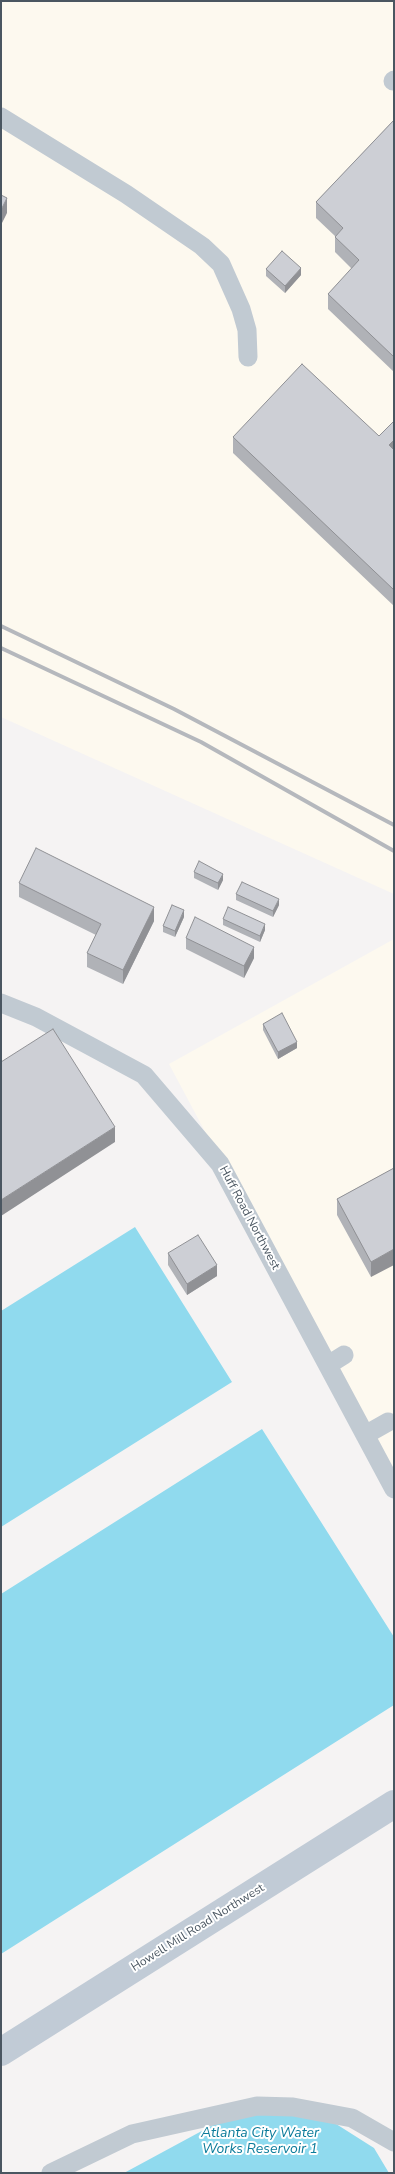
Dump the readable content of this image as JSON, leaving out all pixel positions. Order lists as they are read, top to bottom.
{
  "streets": {
    "main road": ["Howell Mill Road Northwest"],
    "lane": ["Huff Road Northwest"]
  },
  "water": ["Atlanta City Water Works Reservoir 1"]
}
